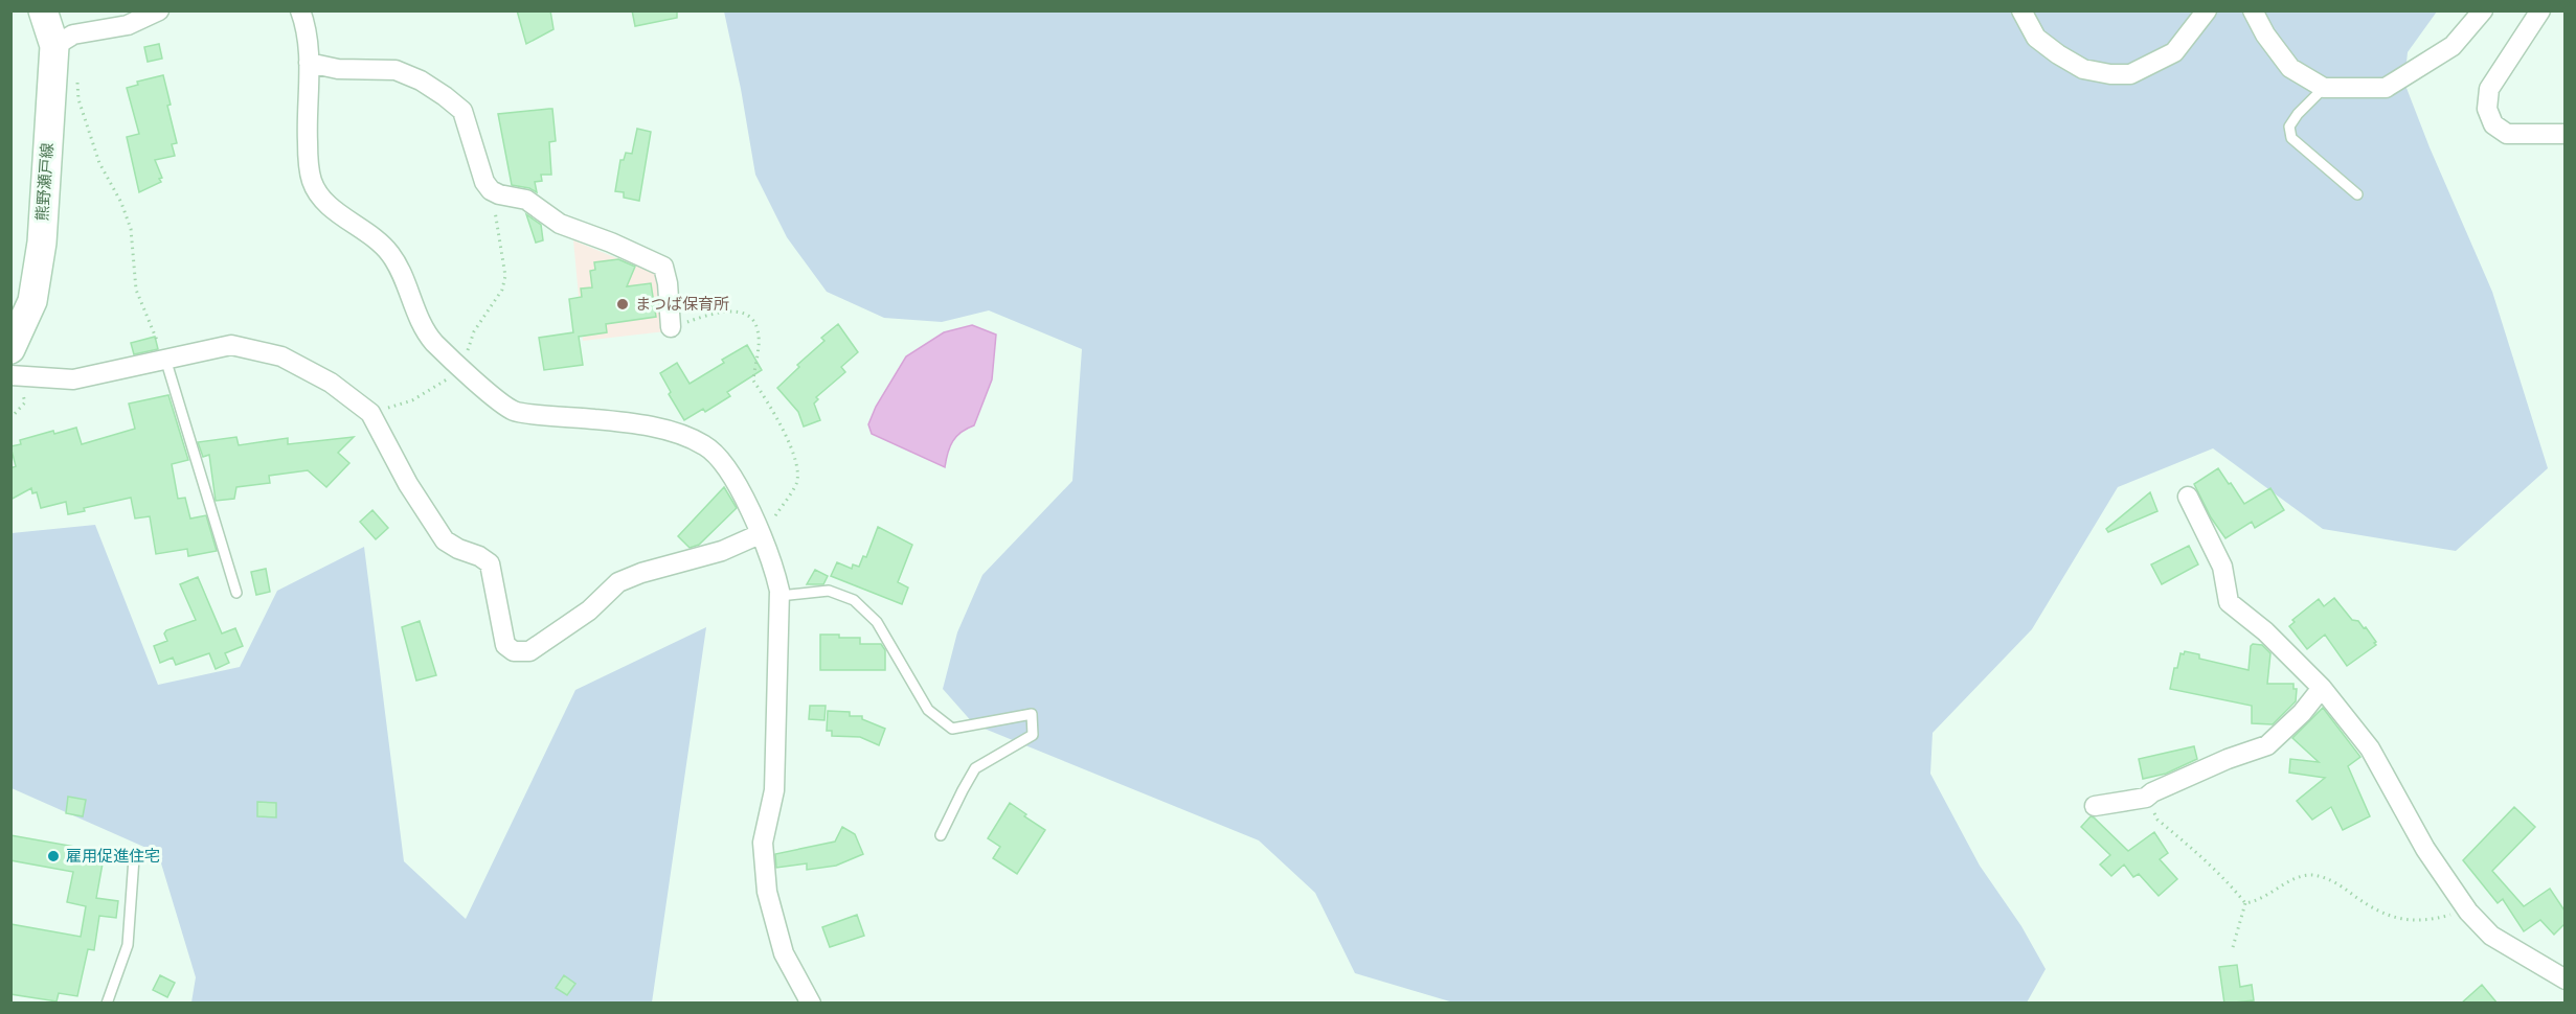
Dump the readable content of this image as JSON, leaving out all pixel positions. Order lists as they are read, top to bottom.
{
  "streets": {
    "main road": ["熊野瀬戸線"]
  },
  "places": ["まつば保育所", "雇用促進住宅"]
}
